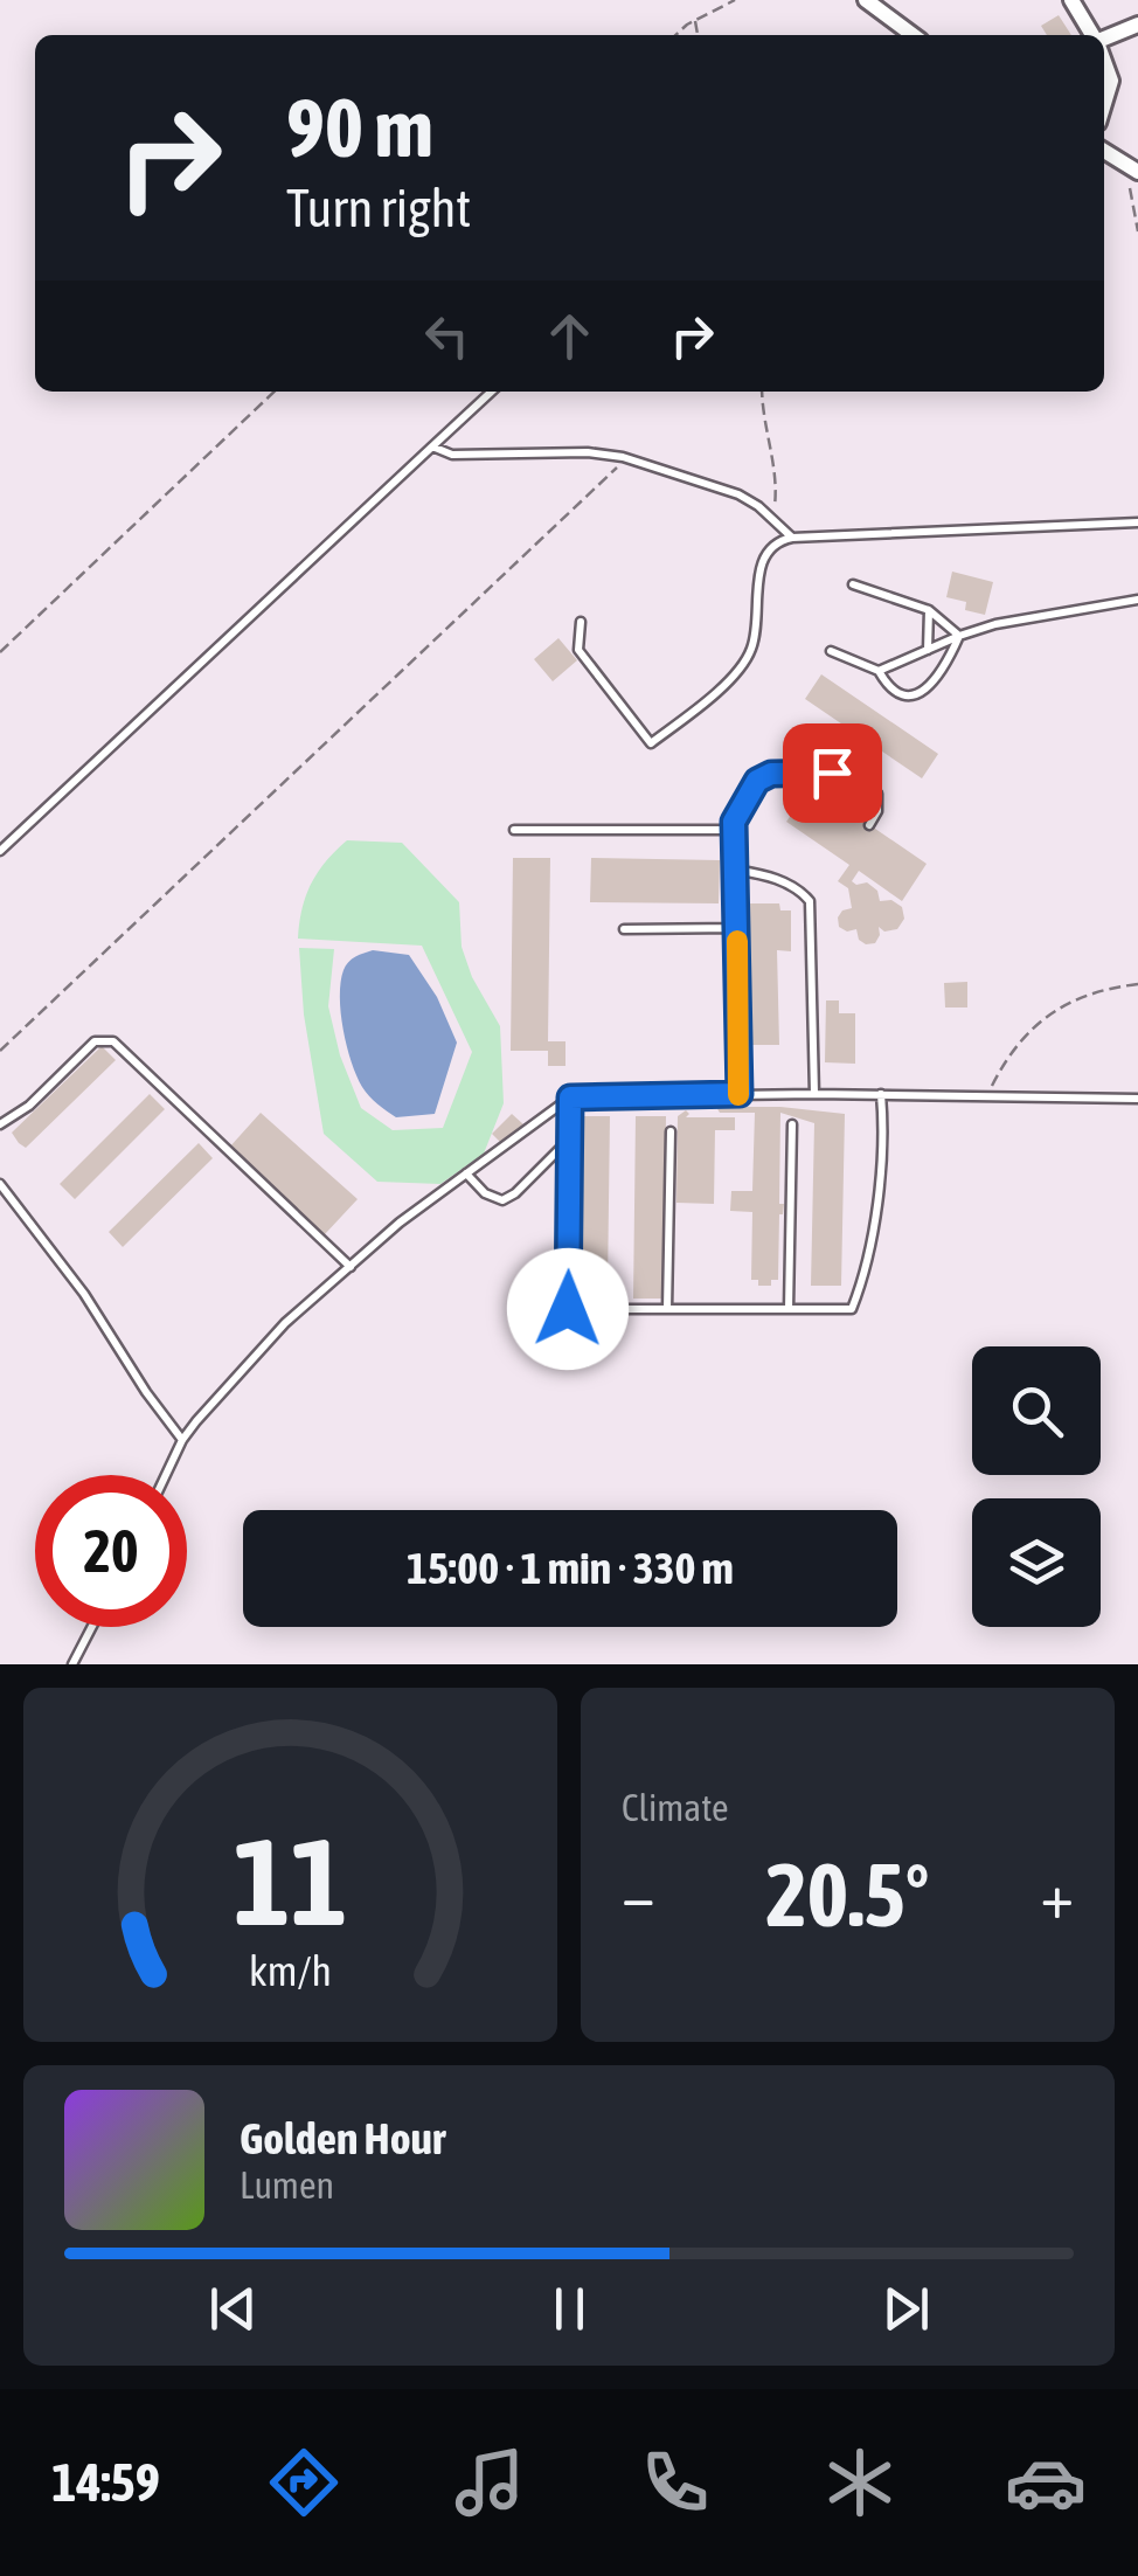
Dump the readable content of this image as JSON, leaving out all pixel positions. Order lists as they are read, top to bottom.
{
  "page": {
    "turn": ["90 m", "Turn right"],
    "limit": "20",
    "trip": "15:00 · 1 min · 330 m",
    "tile": "Climate",
    "heat": ["−", "20.5°", "+"],
    "song": ["Golden Hour", "Lumen"],
    "tabs": "14:59",
    "gauge": ["11", "km/h"]
  }
}
